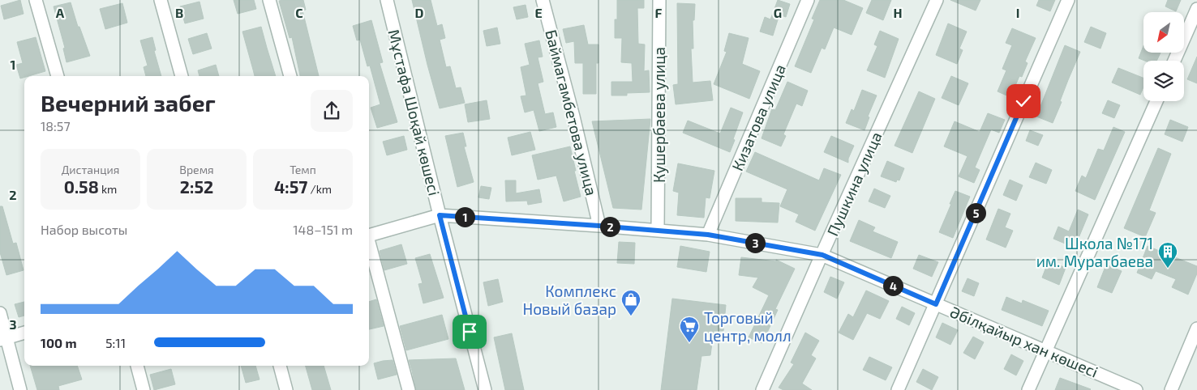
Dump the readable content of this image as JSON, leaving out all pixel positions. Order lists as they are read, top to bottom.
{
  "streets": {
    "street": [
      "Мұстафа Шоқай көшесі",
      "Баймагамбетова улица",
      "Кушербаева улица",
      "Кизатова улица",
      "Пушкина улица",
      "Әбілқайыр хан көшесі"
    ]
  },
  "crossings": [
    ["Мұстафа Шоқай көшесі", "Әбілқайыр хан көшесі"],
    ["Баймагамбетова улица", "Әбілқайыр хан көшесі"],
    ["Кушербаева улица", "Әбілқайыр хан көшесі"],
    ["Кизатова улица", "Әбілқайыр хан көшесі"],
    ["Пушкина улица", "Әбілқайыр хан көшесі"]
  ],
  "places": {
    "building": ["Школа №171 им. Муратбаева"],
    "shop": ["Комплекс Новый базар"],
    "supermarket": ["Торговый центр, молл"]
  },
  "north": "bottom left",
  "page": {
    "heading": ["Вечерний забег", "18:57"],
    "stats": [
      ["Дистанция", "0.58 km"],
      ["Время", "2:52"],
      ["Темп", "4:57 /km"]
    ],
    "pins": [
      "5",
      "1",
      "2",
      "3",
      "4"
    ],
    "chart": ["Набор высоты", "148–151 m"],
    "list": [
      {
        "name": "100 m",
        "note": "5:11"
      }
    ]
  },
  "grid": {
    "columns": [
      "A",
      "B",
      "C",
      "D",
      "E",
      "F",
      "G",
      "H",
      "I"
    ],
    "rows": ["1", "2", "3"]
  }
}
